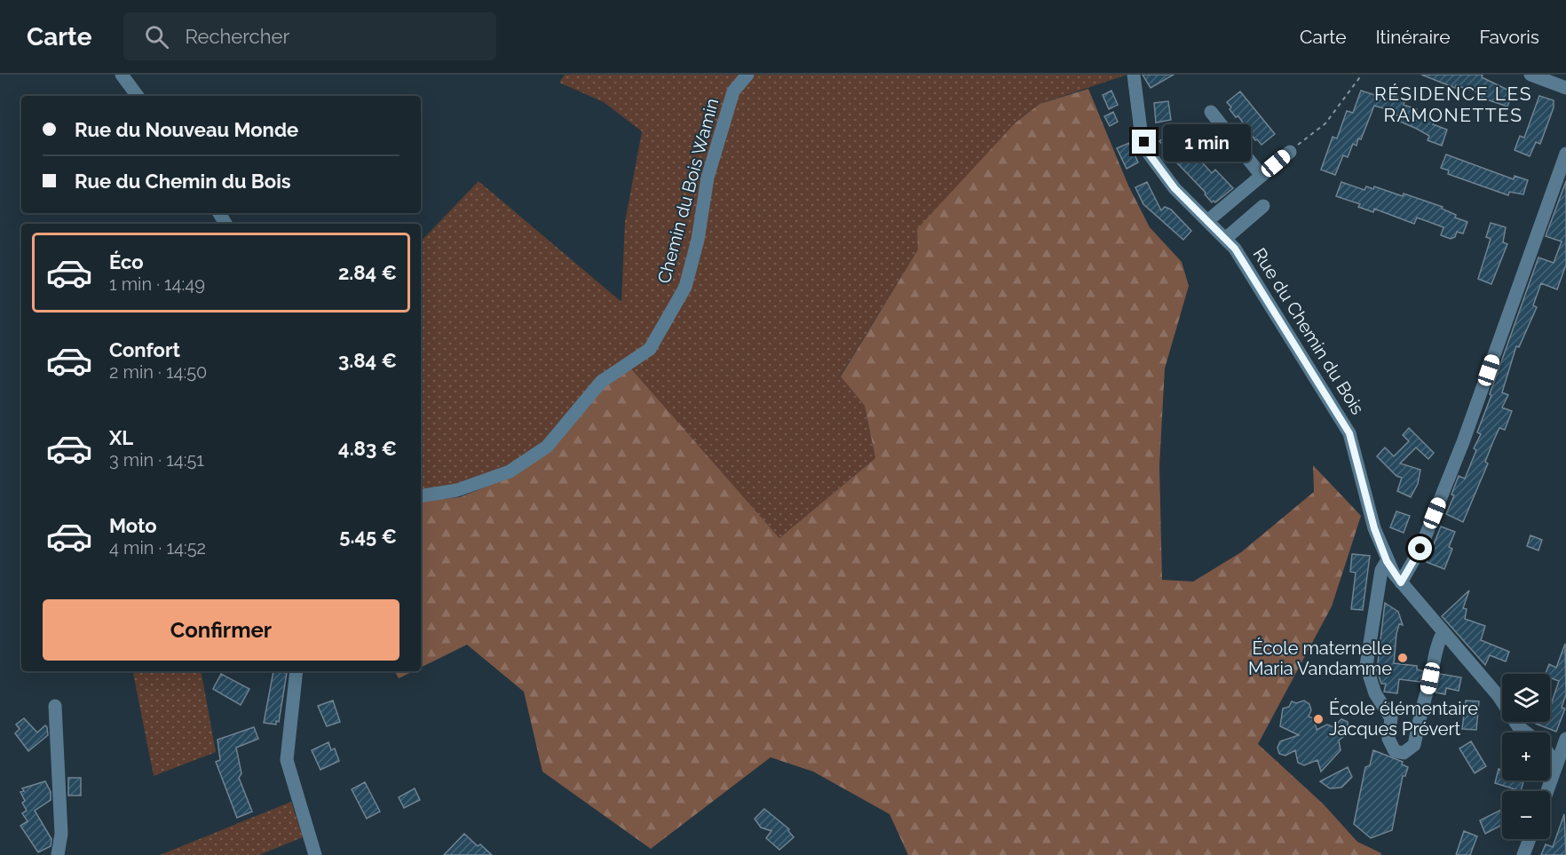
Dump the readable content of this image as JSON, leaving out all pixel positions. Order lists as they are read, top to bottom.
{
  "streets": {
    "street": ["Chemin du Bois Wamin", "Rue du Chemin du Bois"]
  },
  "districts": ["RÉSIDENCE LES RAMONETTES"],
  "places": ["École maternelle Maria Vandamme", "École élémentaire Jacques Prévert"],
  "page": {
    "header": "Carte",
    "search": "Rechercher",
    "nav": ["Carte", "Itinéraire", "Favoris"],
    "banner": ["Rue du Nouveau Monde", "Rue du Chemin du Bois"],
    "bubble": "1 min",
    "list": [
      {
        "name": "Éco",
        "note": "1 min · 14:49",
        "value": "2.84 €"
      },
      {
        "name": "Confort",
        "note": "2 min · 14:50",
        "value": "3.84 €"
      },
      {
        "name": "XL",
        "note": "3 min · 14:51",
        "value": "4.83 €"
      },
      {
        "name": "Moto",
        "note": "4 min · 14:52",
        "value": "5.45 €"
      }
    ],
    "buttons": "Confirmer",
    "map_buttons": ["+", "−"]
  }
}
